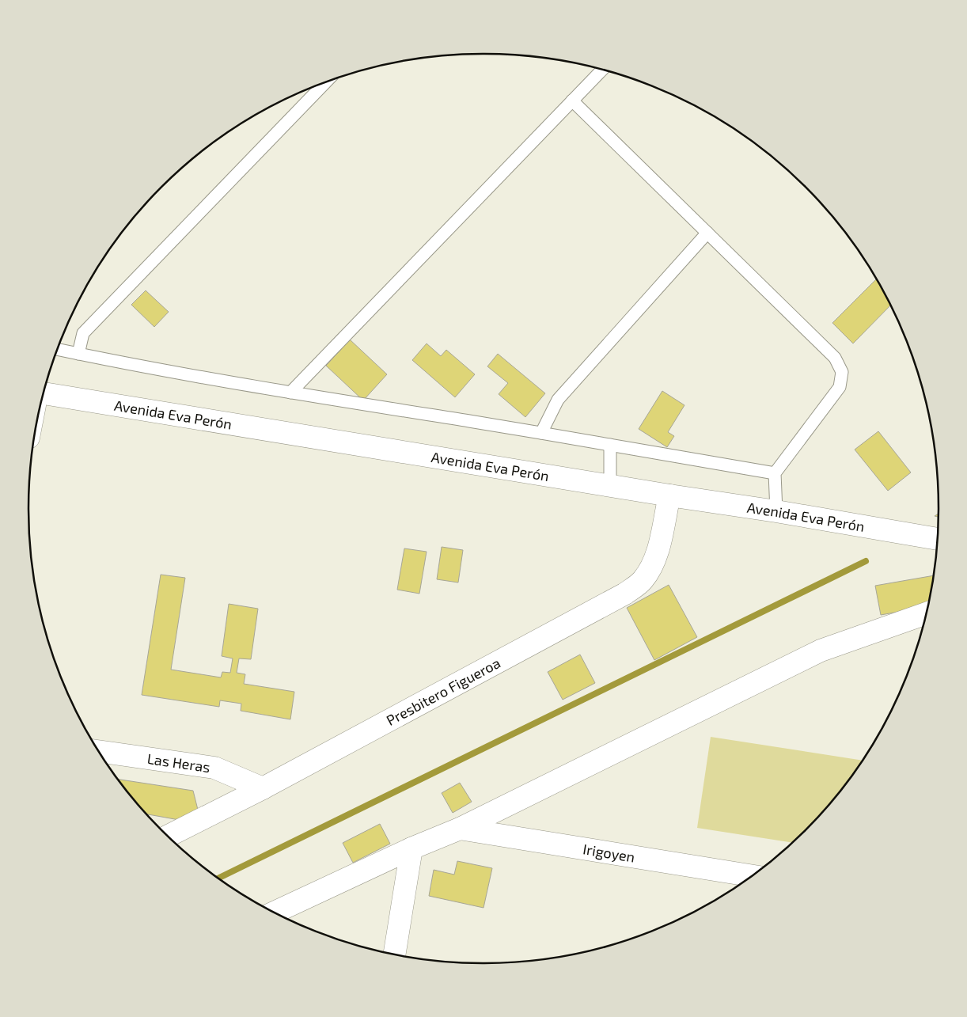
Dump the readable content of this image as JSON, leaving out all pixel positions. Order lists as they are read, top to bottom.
{
  "streets": {
    "street": [
      "Avenida Eva Perón",
      "Presbitero Figueroa",
      "Las Heras",
      "Irigoyen"
    ]
  },
  "crossings": [
    ["Avenida Eva Perón", "Presbitero Figueroa"],
    ["Presbitero Figueroa", "Las Heras"]
  ]
}
